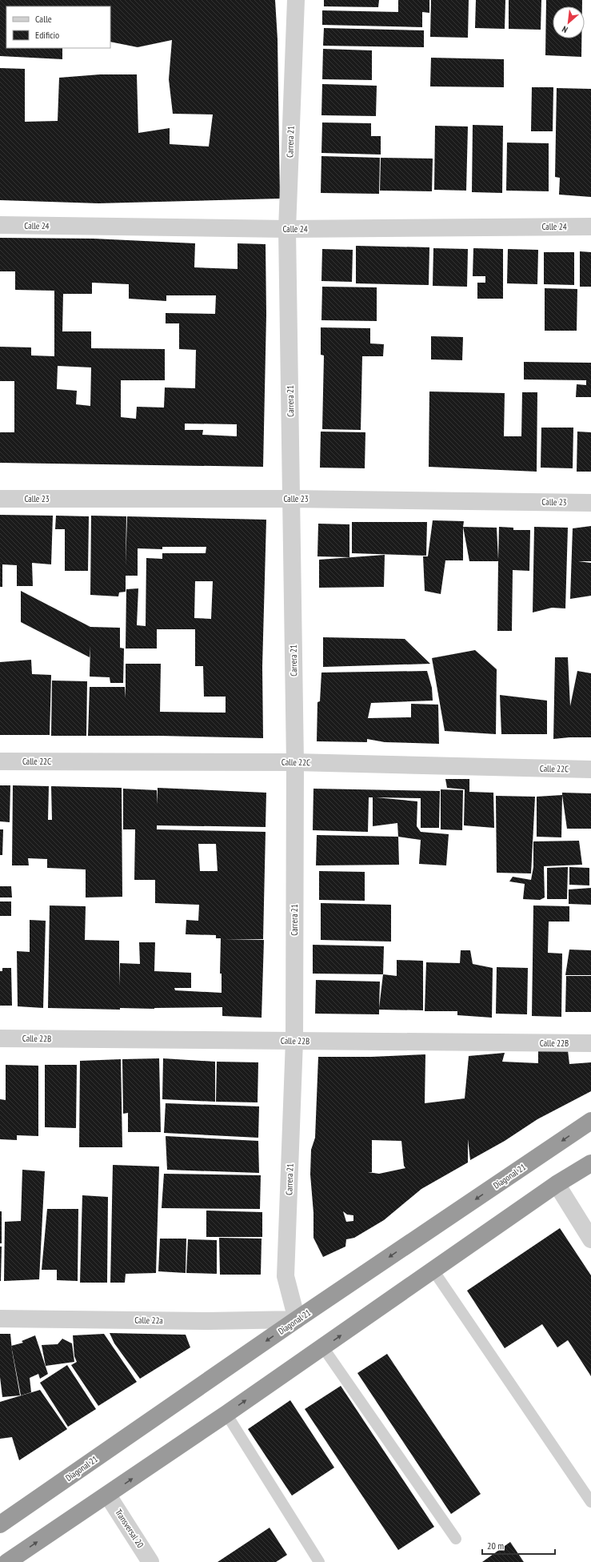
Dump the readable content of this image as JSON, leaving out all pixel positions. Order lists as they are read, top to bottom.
{
  "streets": {
    "highway": ["Diagonal 21"],
    "street": [
      "Carrera 21",
      "Calle 24",
      "Calle 23",
      "Calle 22C",
      "Calle 22B",
      "Calle 22a",
      "Transversal 20"
    ]
  },
  "crossings": [
    ["Carrera 21", "Calle 24"],
    ["Carrera 21", "Calle 23"],
    ["Carrera 21", "Calle 22C"],
    ["Carrera 21", "Calle 22B"],
    ["Carrera 21", "Diagonal 21"],
    ["Carrera 21", "Calle 22a"],
    ["Diagonal 21", "Calle 22a"]
  ],
  "legend": ["Calle", "Edificio"],
  "scale_bar": "20 m",
  "north": "bottom left"
}
